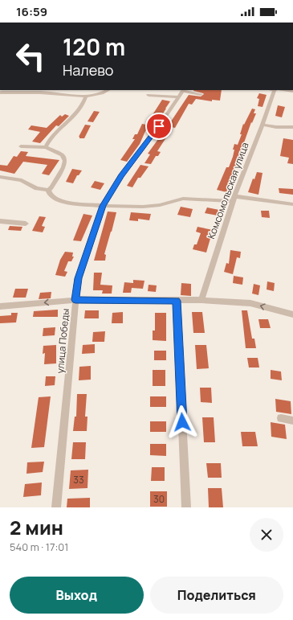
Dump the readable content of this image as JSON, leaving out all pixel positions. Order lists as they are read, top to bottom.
{
  "streets": {
    "street": ["Комсомольская улица", "улица Победы"]
  },
  "house_numbers": ["33", "30"],
  "page": {
    "status": "16:59",
    "turn": ["120 m", "Налево"],
    "heading": ["2 мин", "540 m · 17:01"],
    "buttons": ["Выход", "Поделиться"]
  }
}
